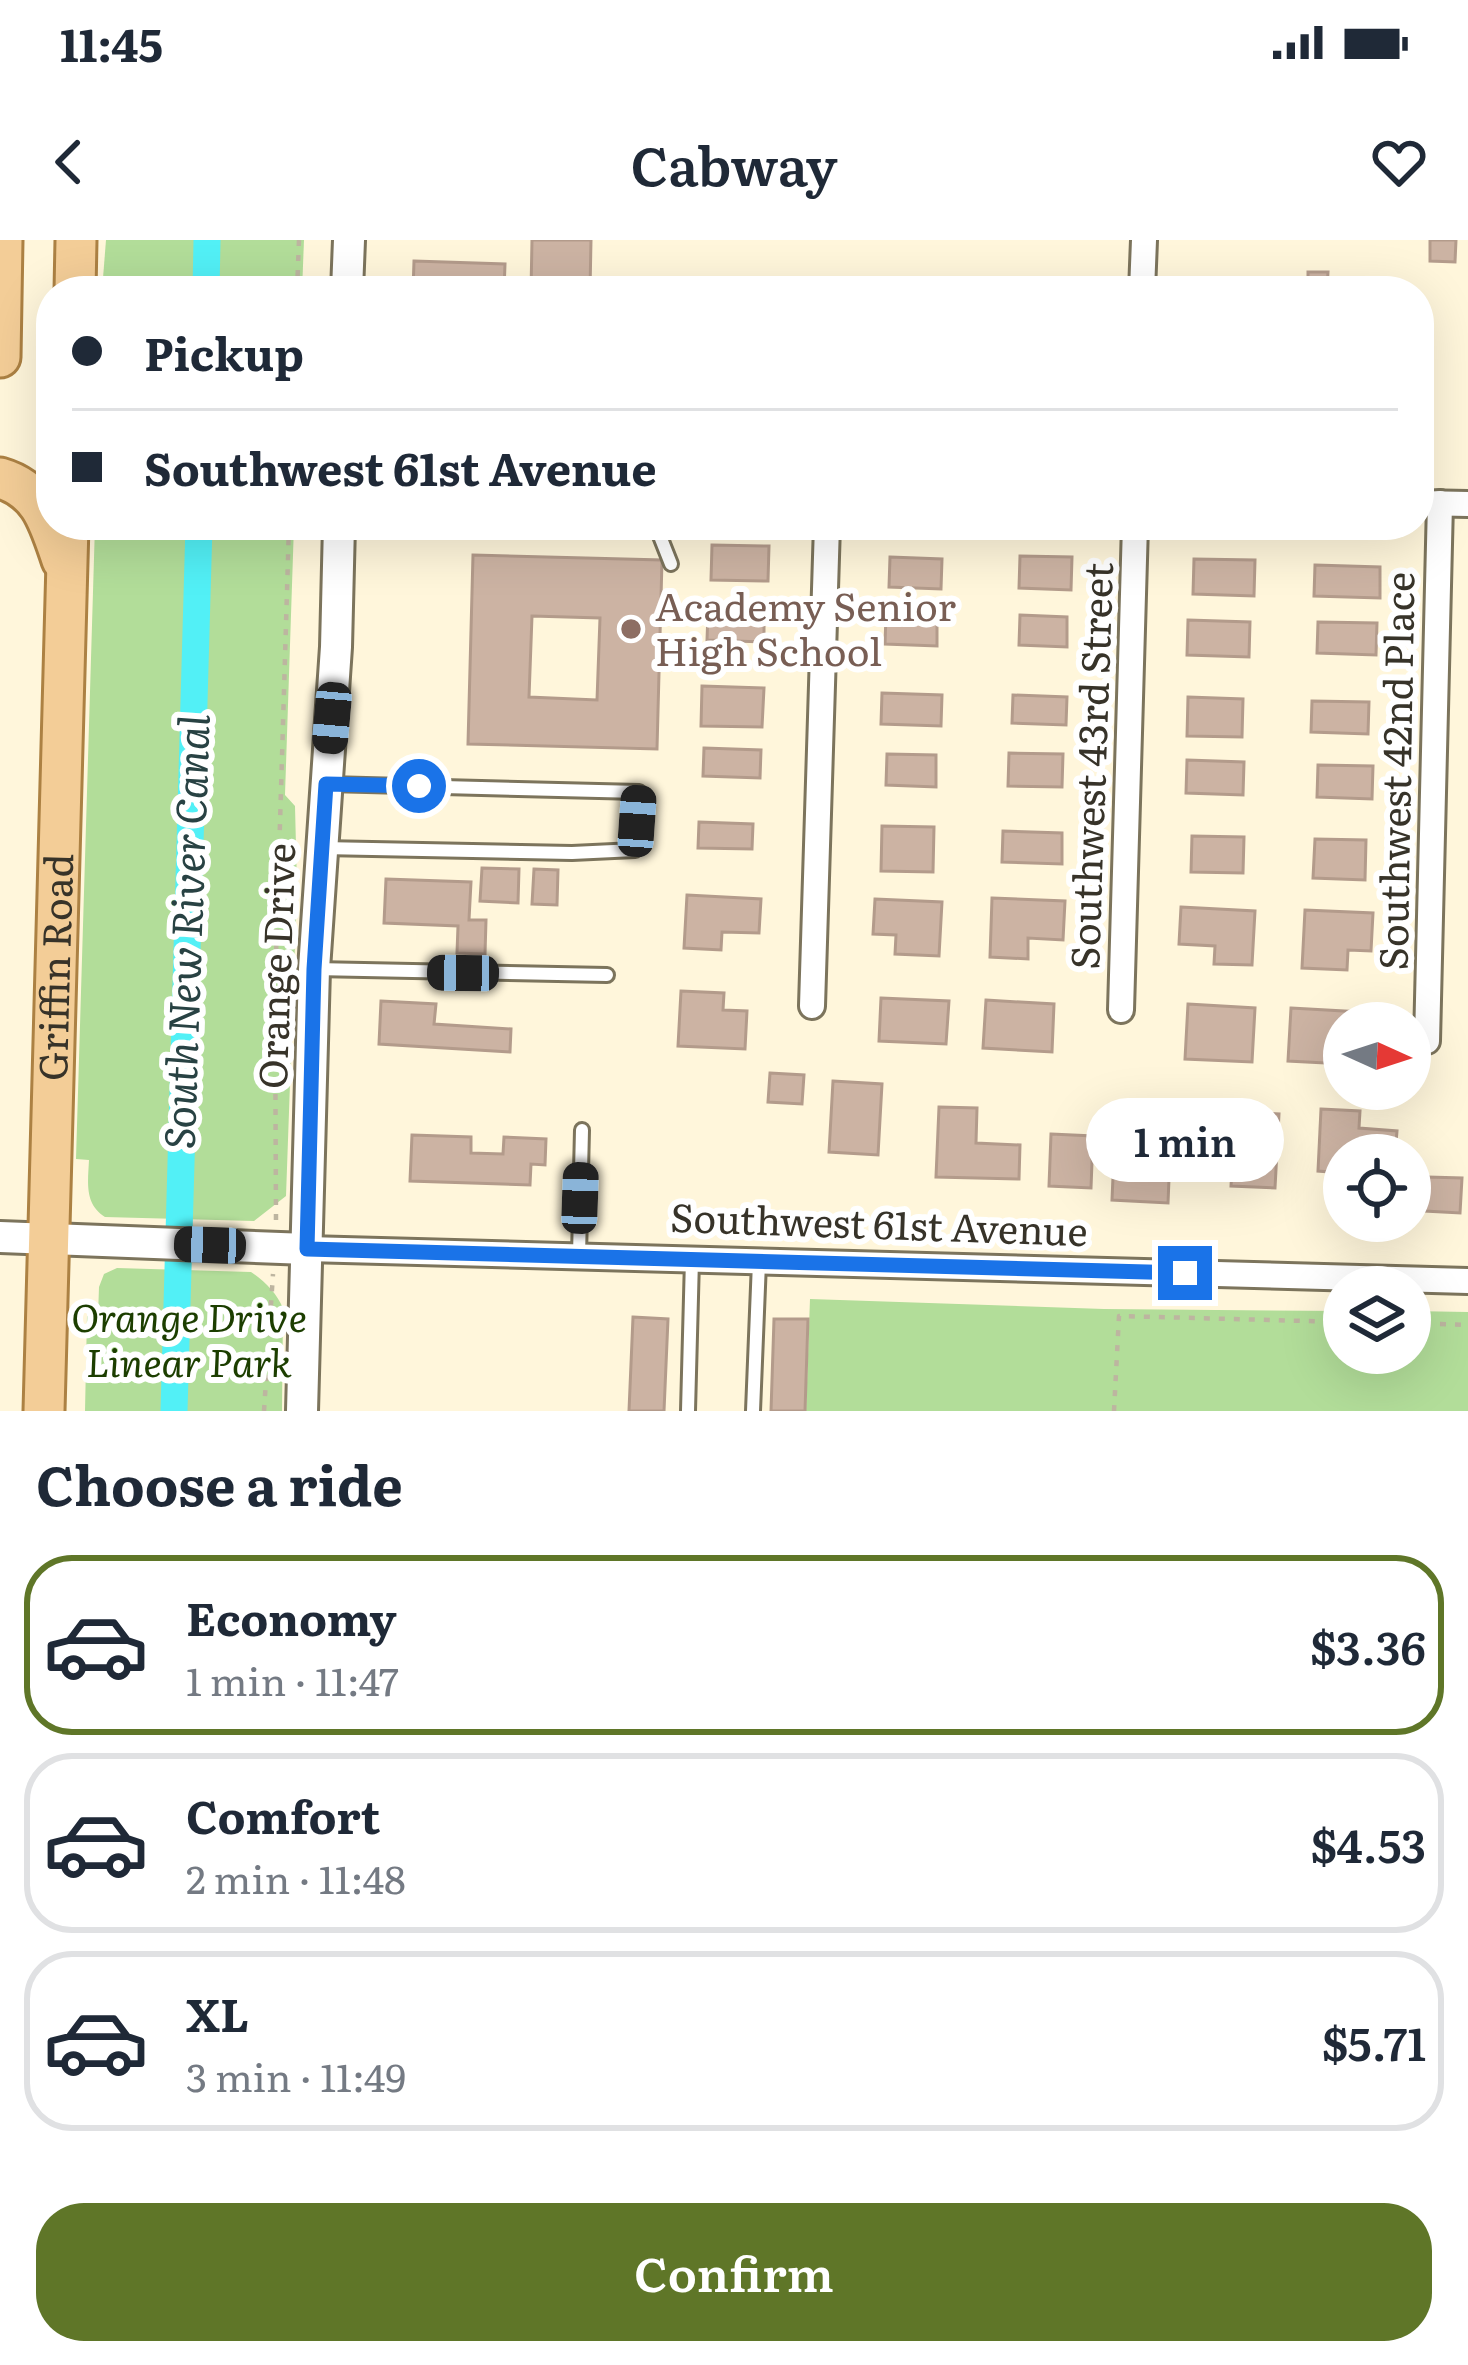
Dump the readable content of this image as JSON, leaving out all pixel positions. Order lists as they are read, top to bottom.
{
  "streets": {
    "main road": ["Griffin Road"],
    "street": [
      "Southwest 43rd Street",
      "Southwest 42nd Place",
      "Orange Drive",
      "Southwest 61st Avenue"
    ]
  },
  "crossings": [
    ["Orange Drive", "Southwest 61st Avenue"],
    ["Griffin Road", "Southwest 61st Avenue"]
  ],
  "water": ["South New River Canal"],
  "parks": ["Orange Drive Linear Park"],
  "places": ["Academy Senior High School"],
  "north": "right",
  "page": {
    "status": "11:45",
    "header": "Cabway",
    "banner": ["Pickup", "Southwest 61st Avenue"],
    "bubble": "1 min",
    "heading": "Choose a ride",
    "list": [
      {
        "name": "Economy",
        "note": "1 min · 11:47",
        "value": "$3.36"
      },
      {
        "name": "Comfort",
        "note": "2 min · 11:48",
        "value": "$4.53"
      },
      {
        "name": "XL",
        "note": "3 min · 11:49",
        "value": "$5.71"
      }
    ],
    "buttons": "Confirm"
  }
}
